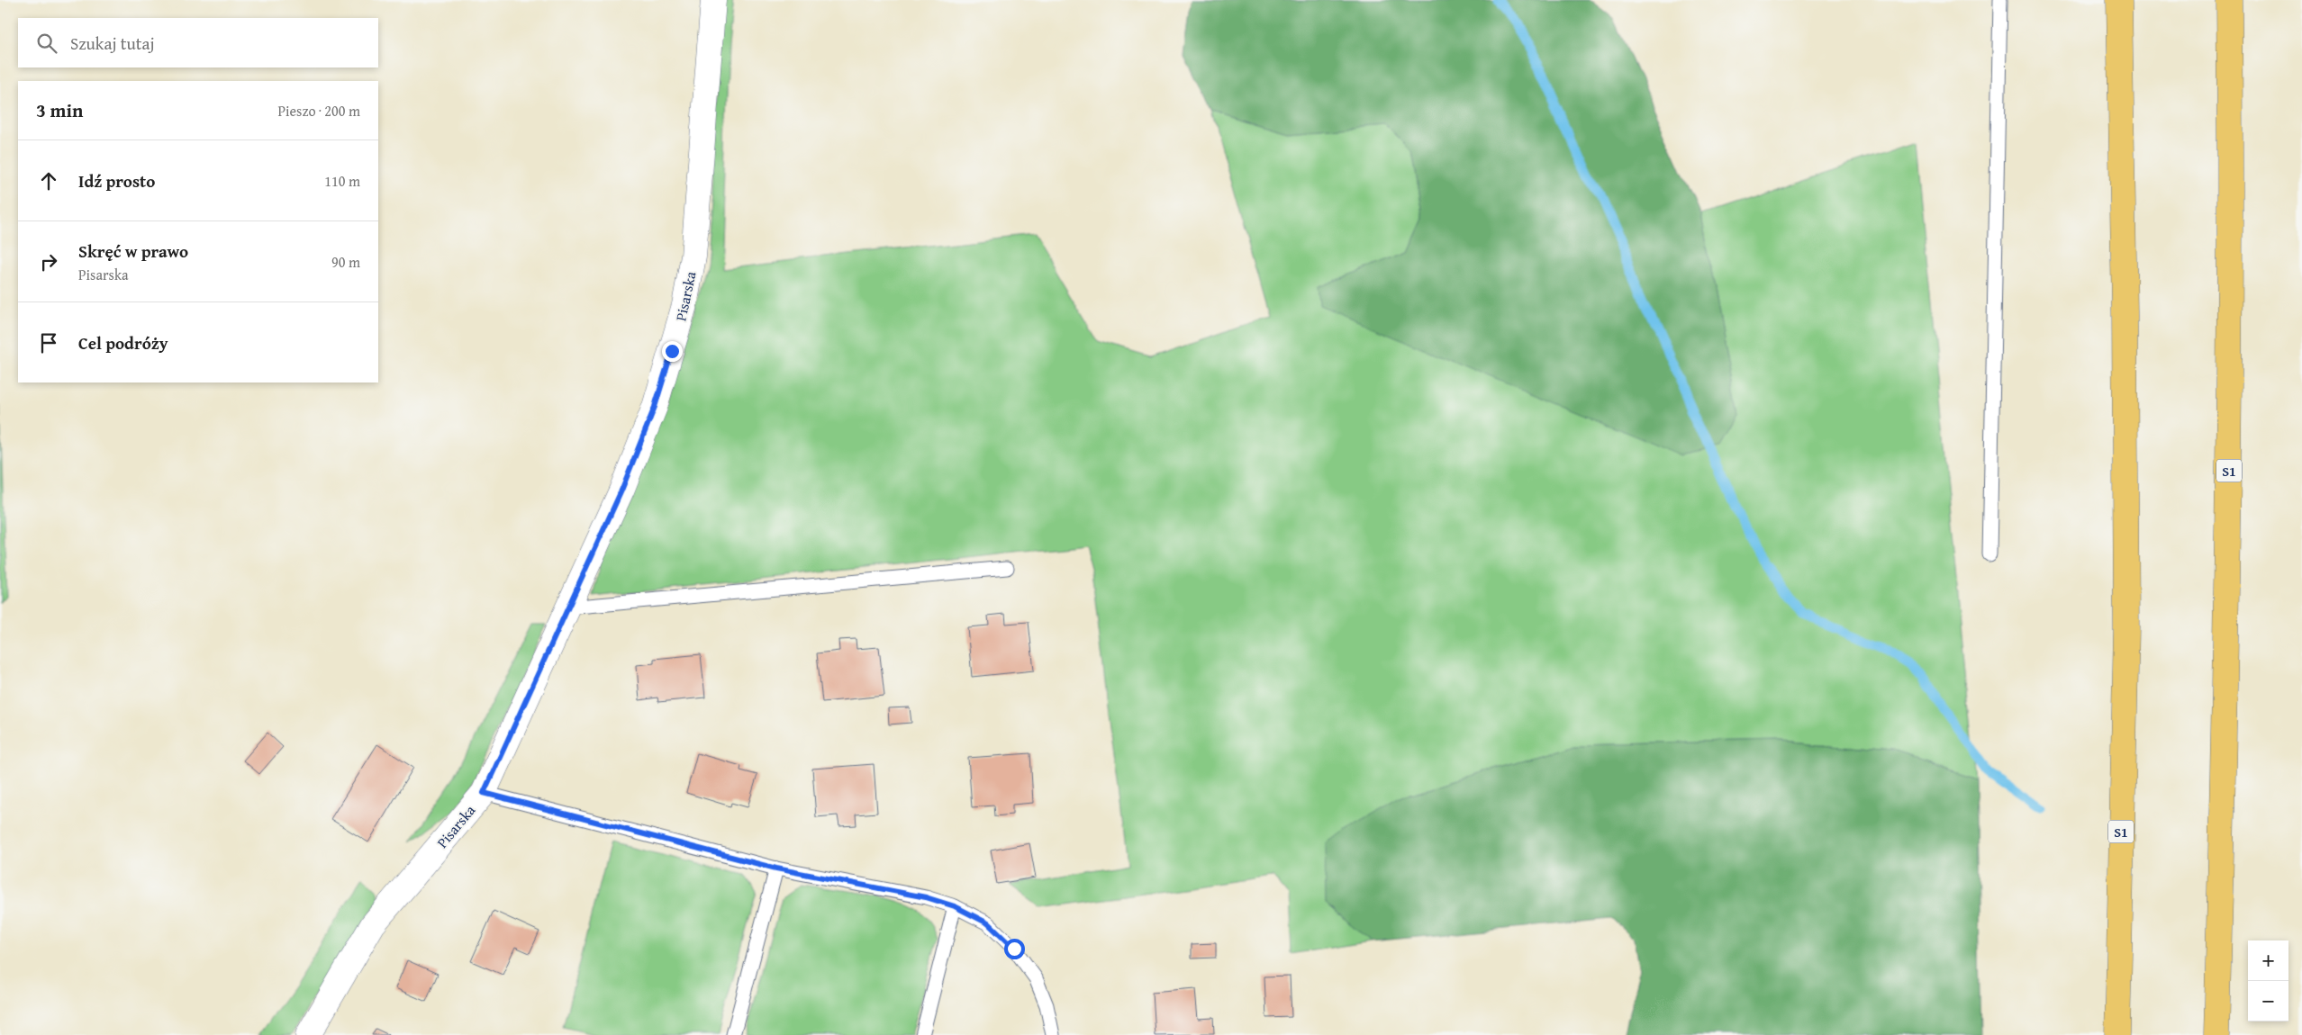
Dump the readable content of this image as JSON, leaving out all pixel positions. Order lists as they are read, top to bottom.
{
  "streets": {
    "highway": ["S1"],
    "street": ["Pisarska"]
  },
  "page": {
    "search": "Szukaj tutaj",
    "heading": ["3 min", "Pieszo · 200 m"],
    "list": [
      ["Idź prosto", "110 m"],
      ["Skręć w prawo", "Pisarska", "90 m"],
      "Cel podróży"
    ],
    "map_buttons": ["+", "−"]
  }
}
